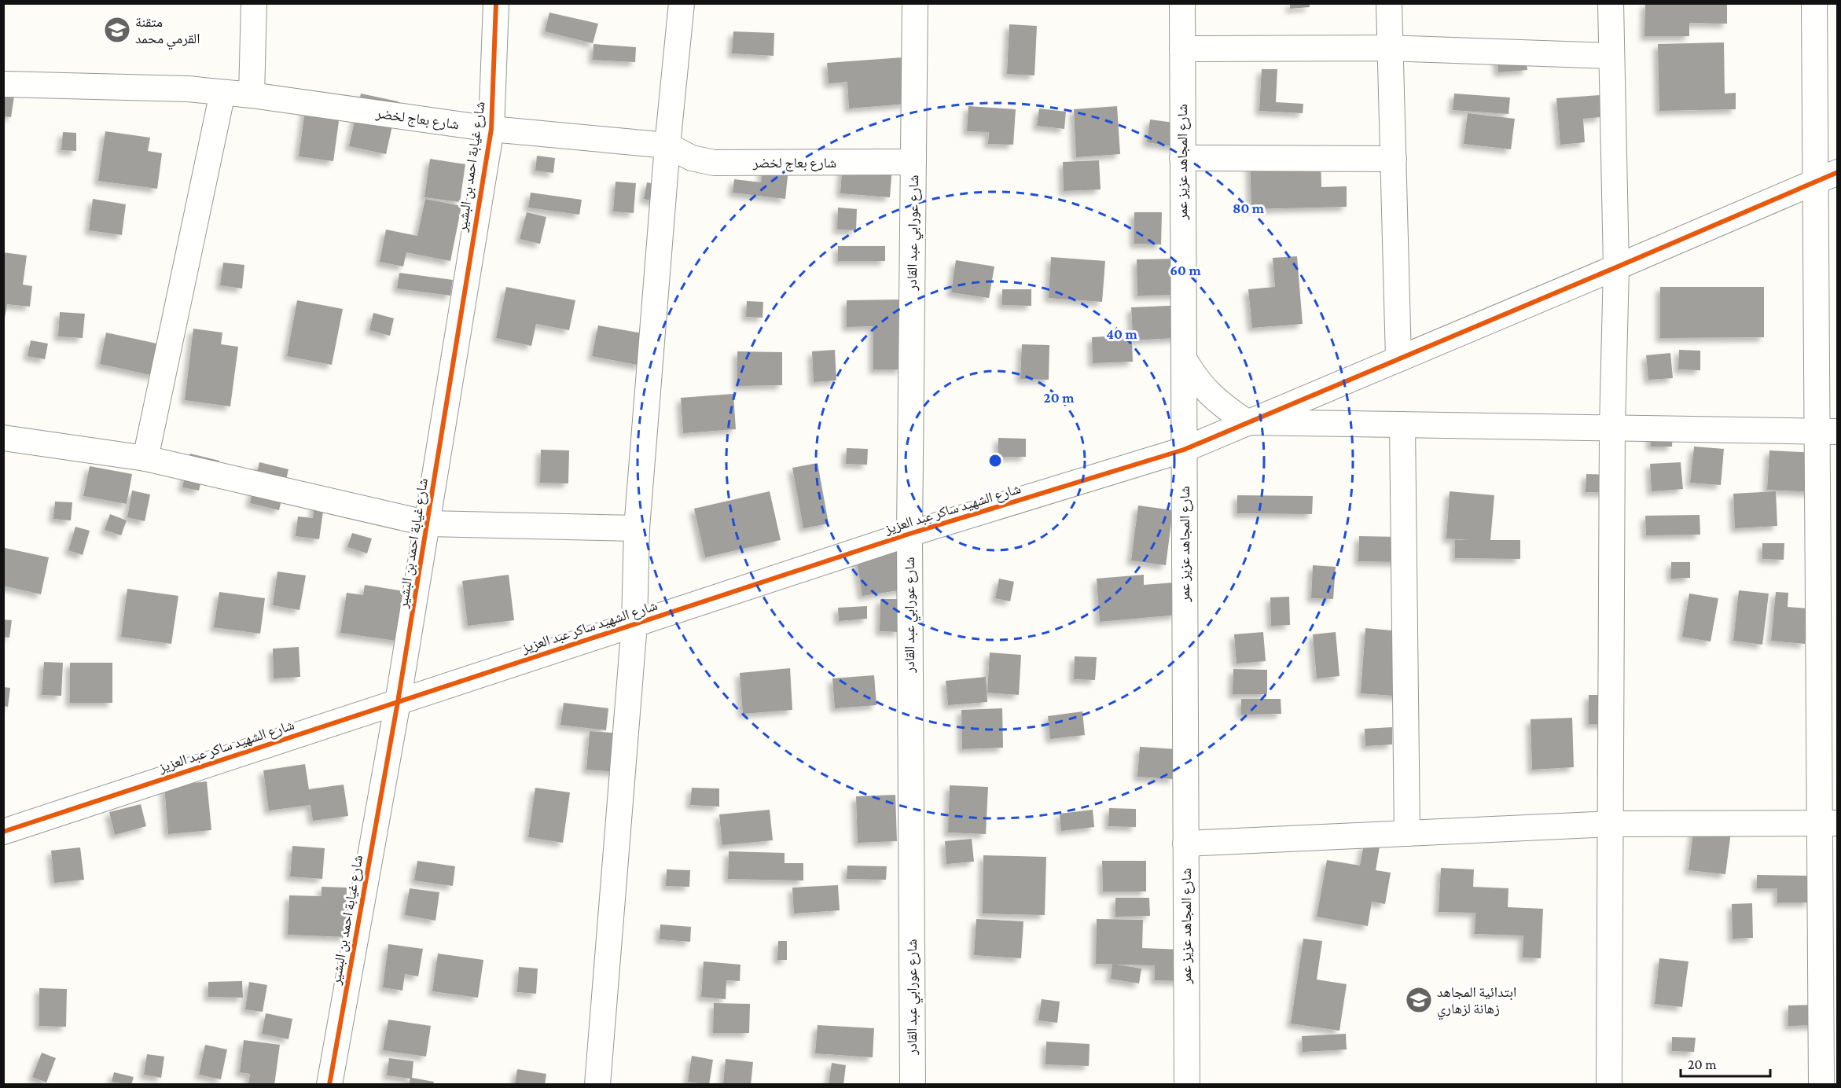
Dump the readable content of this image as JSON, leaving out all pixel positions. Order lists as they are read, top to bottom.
{
  "streets": {
    "street": [
      "شارع بعاج لخضر",
      "شارع المجاهد عزيز عمر",
      "شارع غيابة احمد بن البشير",
      "شارع عورابي عبد القادر",
      "شارع الشهيد ساكر عبد العزيز"
    ]
  },
  "crossings": [
    ["شارع بعاج لخضر", "شارع غيابة احمد بن البشير"],
    ["شارع بعاج لخضر", "شارع عورابي عبد القادر"],
    ["شارع المجاهد عزيز عمر", "شارع الشهيد ساكر عبد العزيز"],
    ["شارع غيابة احمد بن البشير", "شارع الشهيد ساكر عبد العزيز"],
    ["شارع عورابي عبد القادر", "شارع الشهيد ساكر عبد العزيز"]
  ],
  "places": {
    "school or university": ["متقنة القرمي محمد", "ابتدائية المجاهد زهانة لزهاري"]
  },
  "scale_bar": "20 m",
  "rings": [
    "80 m",
    "60 m",
    "40 m",
    "20 m"
  ]
}
